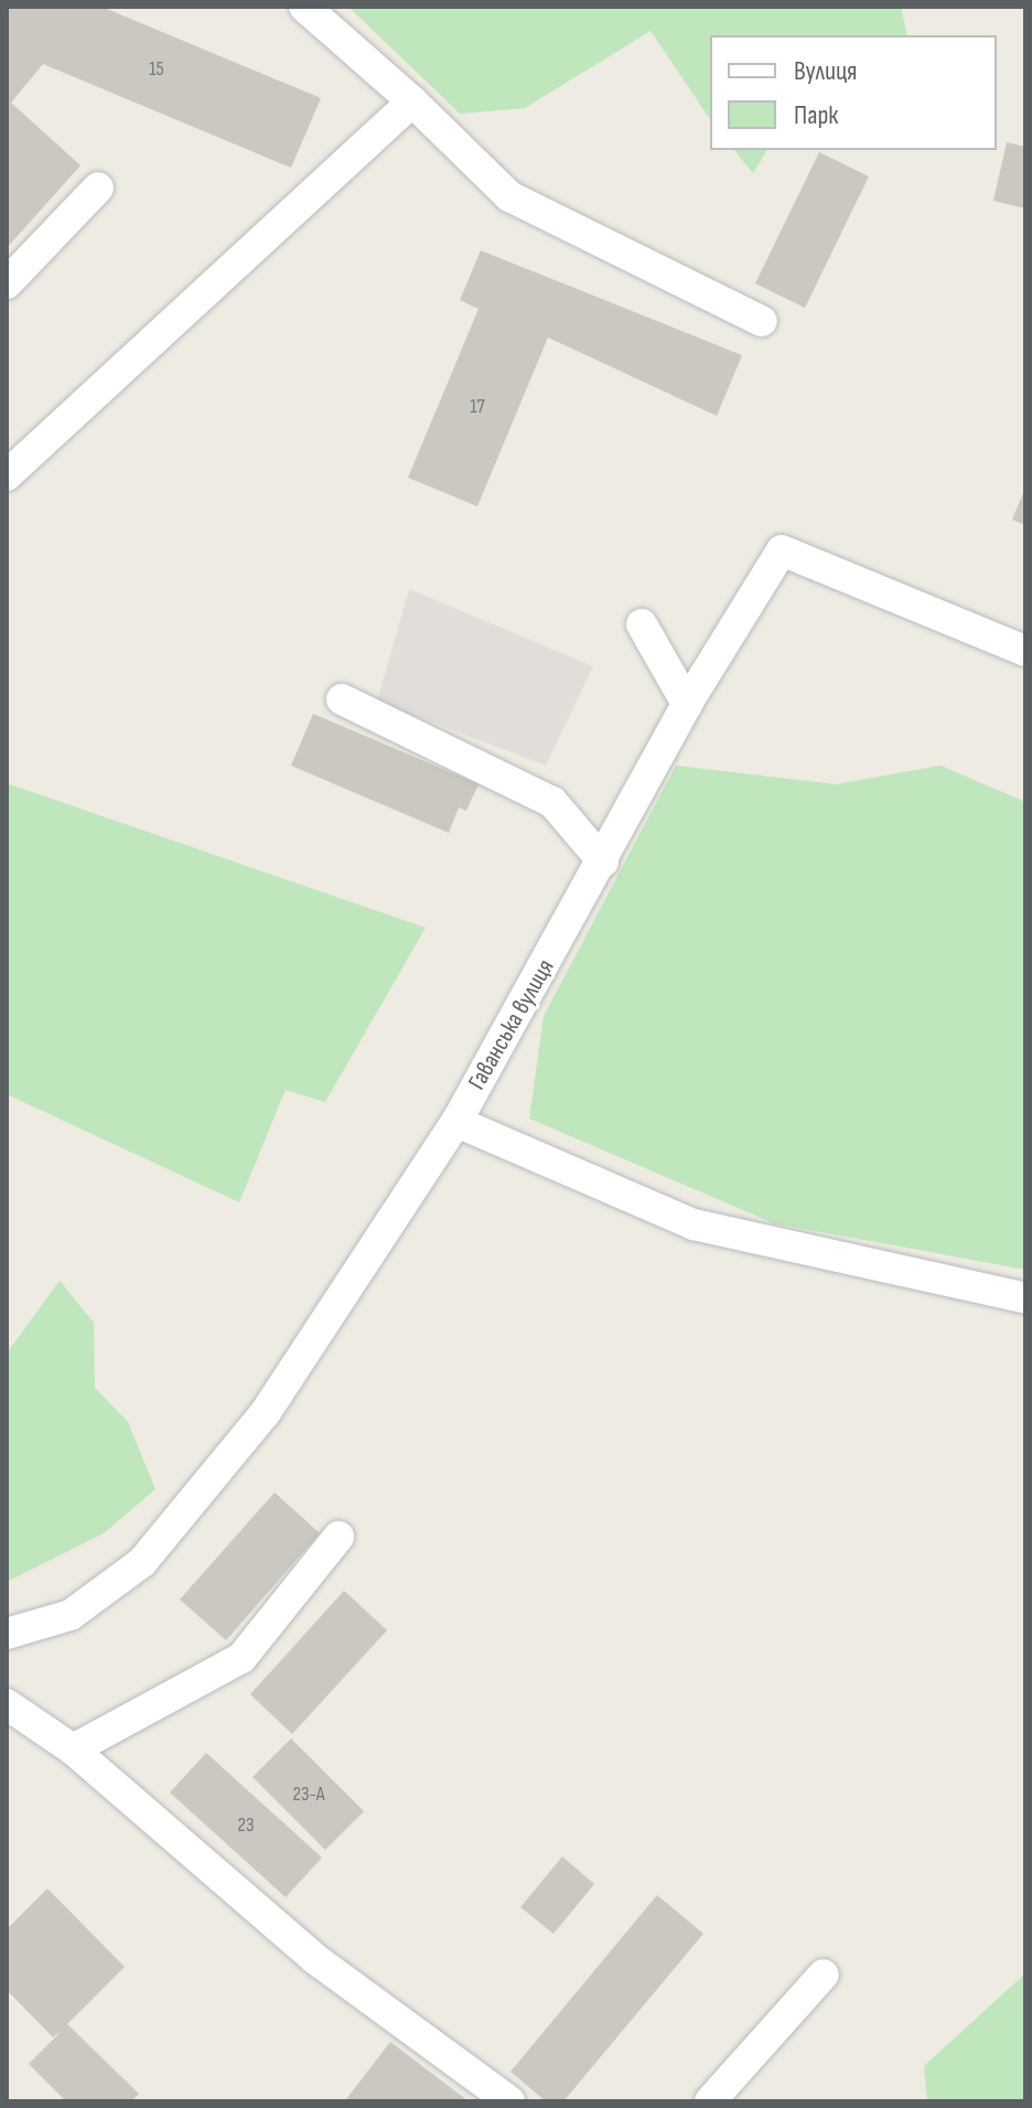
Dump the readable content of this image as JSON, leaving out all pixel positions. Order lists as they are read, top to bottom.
{
  "streets": {
    "lane": ["Гаванська вулиця"]
  },
  "house_numbers": [
    "15",
    "17",
    "23-А",
    "23"
  ],
  "legend": ["Вулиця", "Парк"]
}
